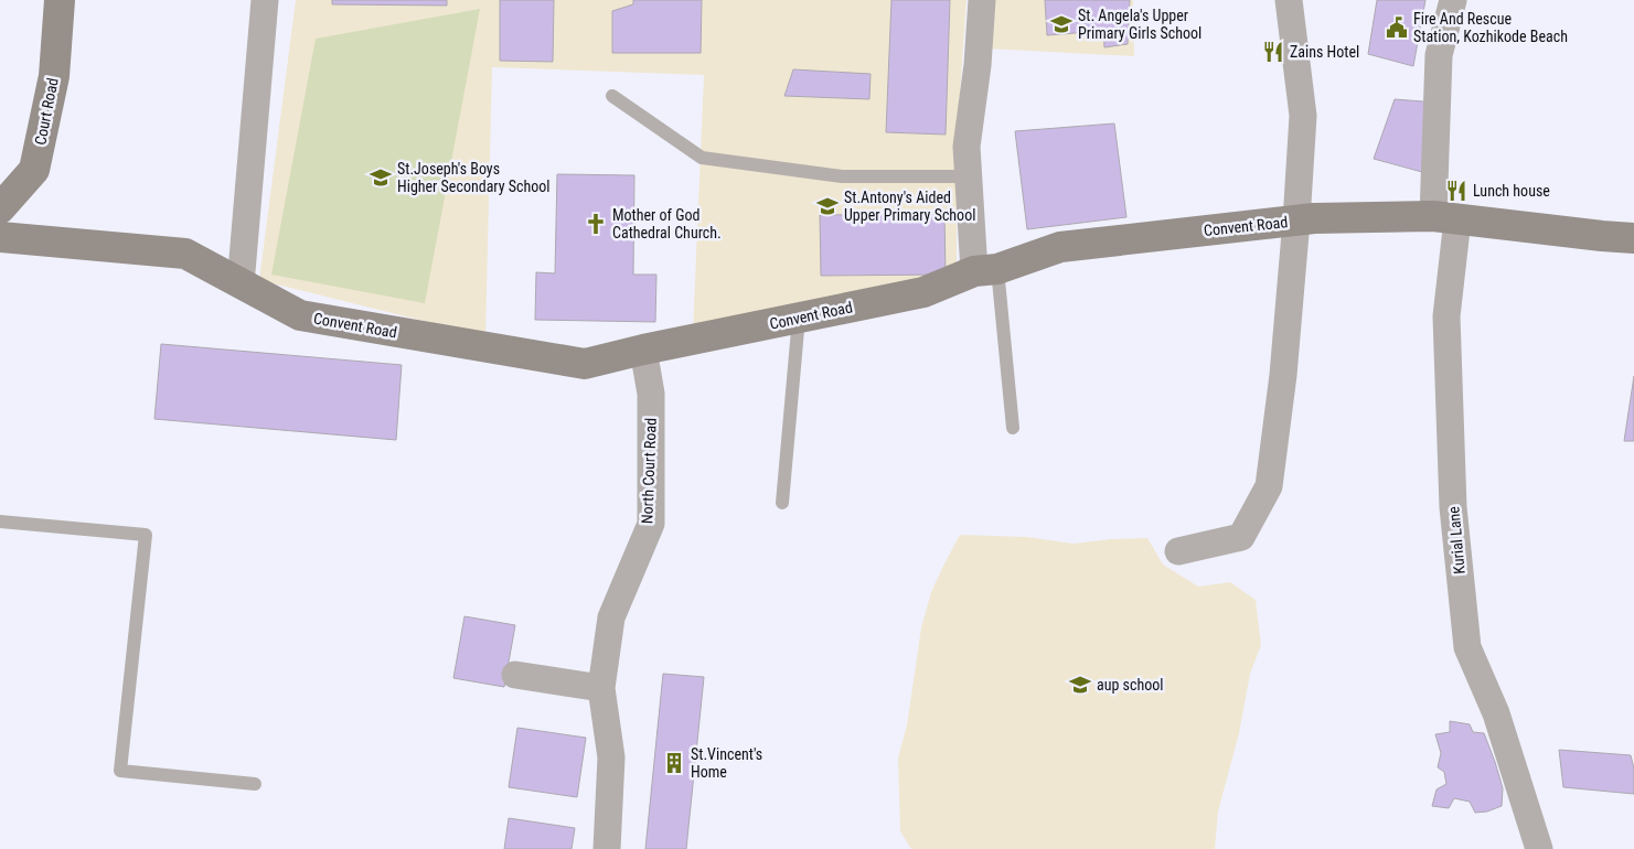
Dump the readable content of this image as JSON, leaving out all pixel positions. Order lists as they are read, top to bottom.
{
  "streets": {
    "street": [
      "Court Road",
      "Convent Road",
      "North Court Road",
      "Kurial Lane"
    ]
  },
  "crossings": [
    ["Convent Road", "North Court Road"],
    ["Convent Road", "Kurial Lane"]
  ],
  "places": {
    "school or university": [
      "St. Angela's Upper Primary Girls School",
      "St.Joseph's Boys Higher Secondary School",
      "St.Antony's Aided Upper Primary School",
      "aup school"
    ],
    "public building": ["Fire And Rescue Station, Kozhikode Beach"],
    "restaurant": ["Zains Hotel", "Lunch house"],
    "church": ["Mother of God Cathedral Church."],
    "building": ["St.Vincent's Home"]
  }
}
